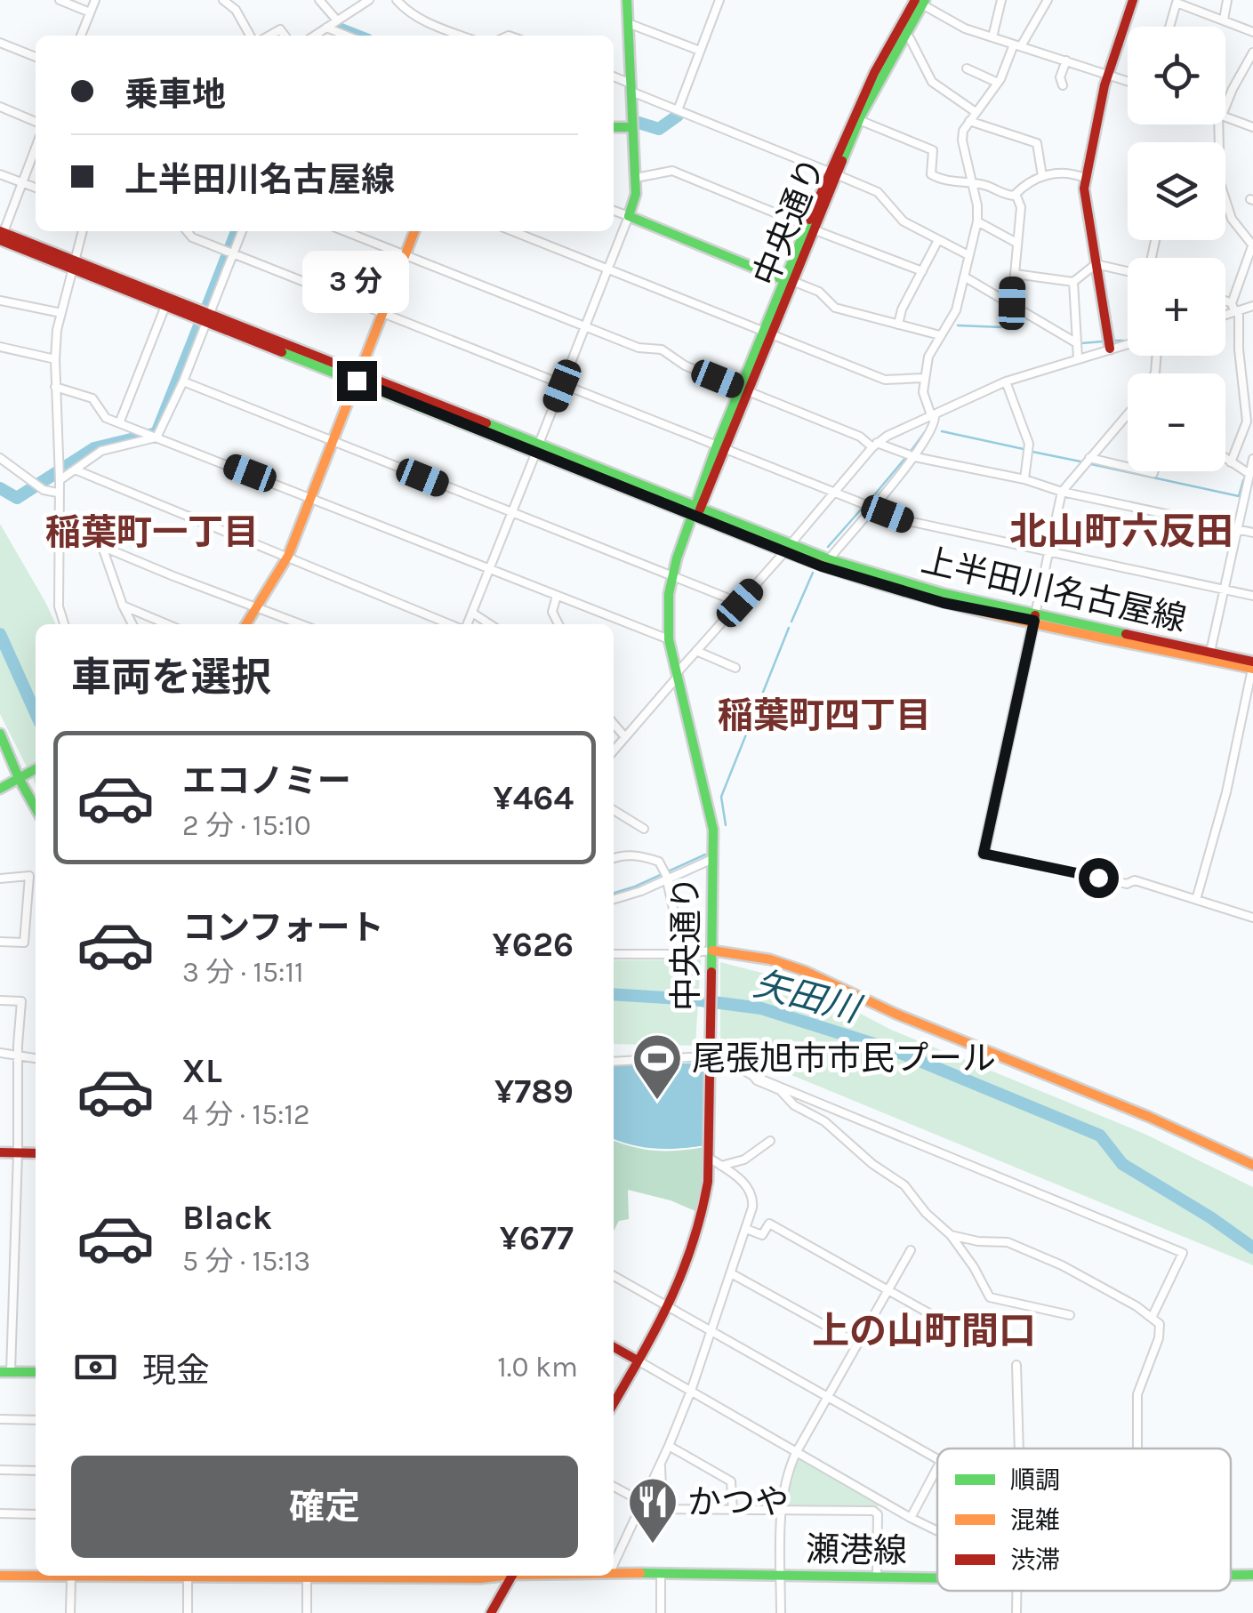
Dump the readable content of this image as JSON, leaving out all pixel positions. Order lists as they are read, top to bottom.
{
  "streets": {
    "main road": ["中央通り", "上半田川名古屋線", "瀬港線"]
  },
  "crossings": [
    ["中央通り", "上半田川名古屋線"]
  ],
  "districts": [
    "北山町六反田",
    "稲葉町一丁目",
    "稲葉町四丁目",
    "上の山町間口"
  ],
  "water": ["矢田川"],
  "places": {
    "sports": ["尾張旭市市民プール"],
    "restaurant": ["かつや"]
  },
  "legend": ["順調", "混雑", "渋滞"],
  "page": {
    "map_buttons": ["+", "−"],
    "banner": ["乗車地", "上半田川名古屋線"],
    "bubble": "3 分",
    "heading": "車両を選択",
    "list": [
      {
        "name": "エコノミー",
        "note": "2 分 · 15:10",
        "value": "¥464"
      },
      {
        "name": "コンフォート",
        "note": "3 分 · 15:11",
        "value": "¥626"
      },
      {
        "name": "XL",
        "note": "4 分 · 15:12",
        "value": "¥789"
      },
      {
        "name": "Black",
        "note": "5 分 · 15:13",
        "value": "¥677"
      }
    ],
    "pay": ["現金", "1.0 km"],
    "buttons": "確定"
  }
}
